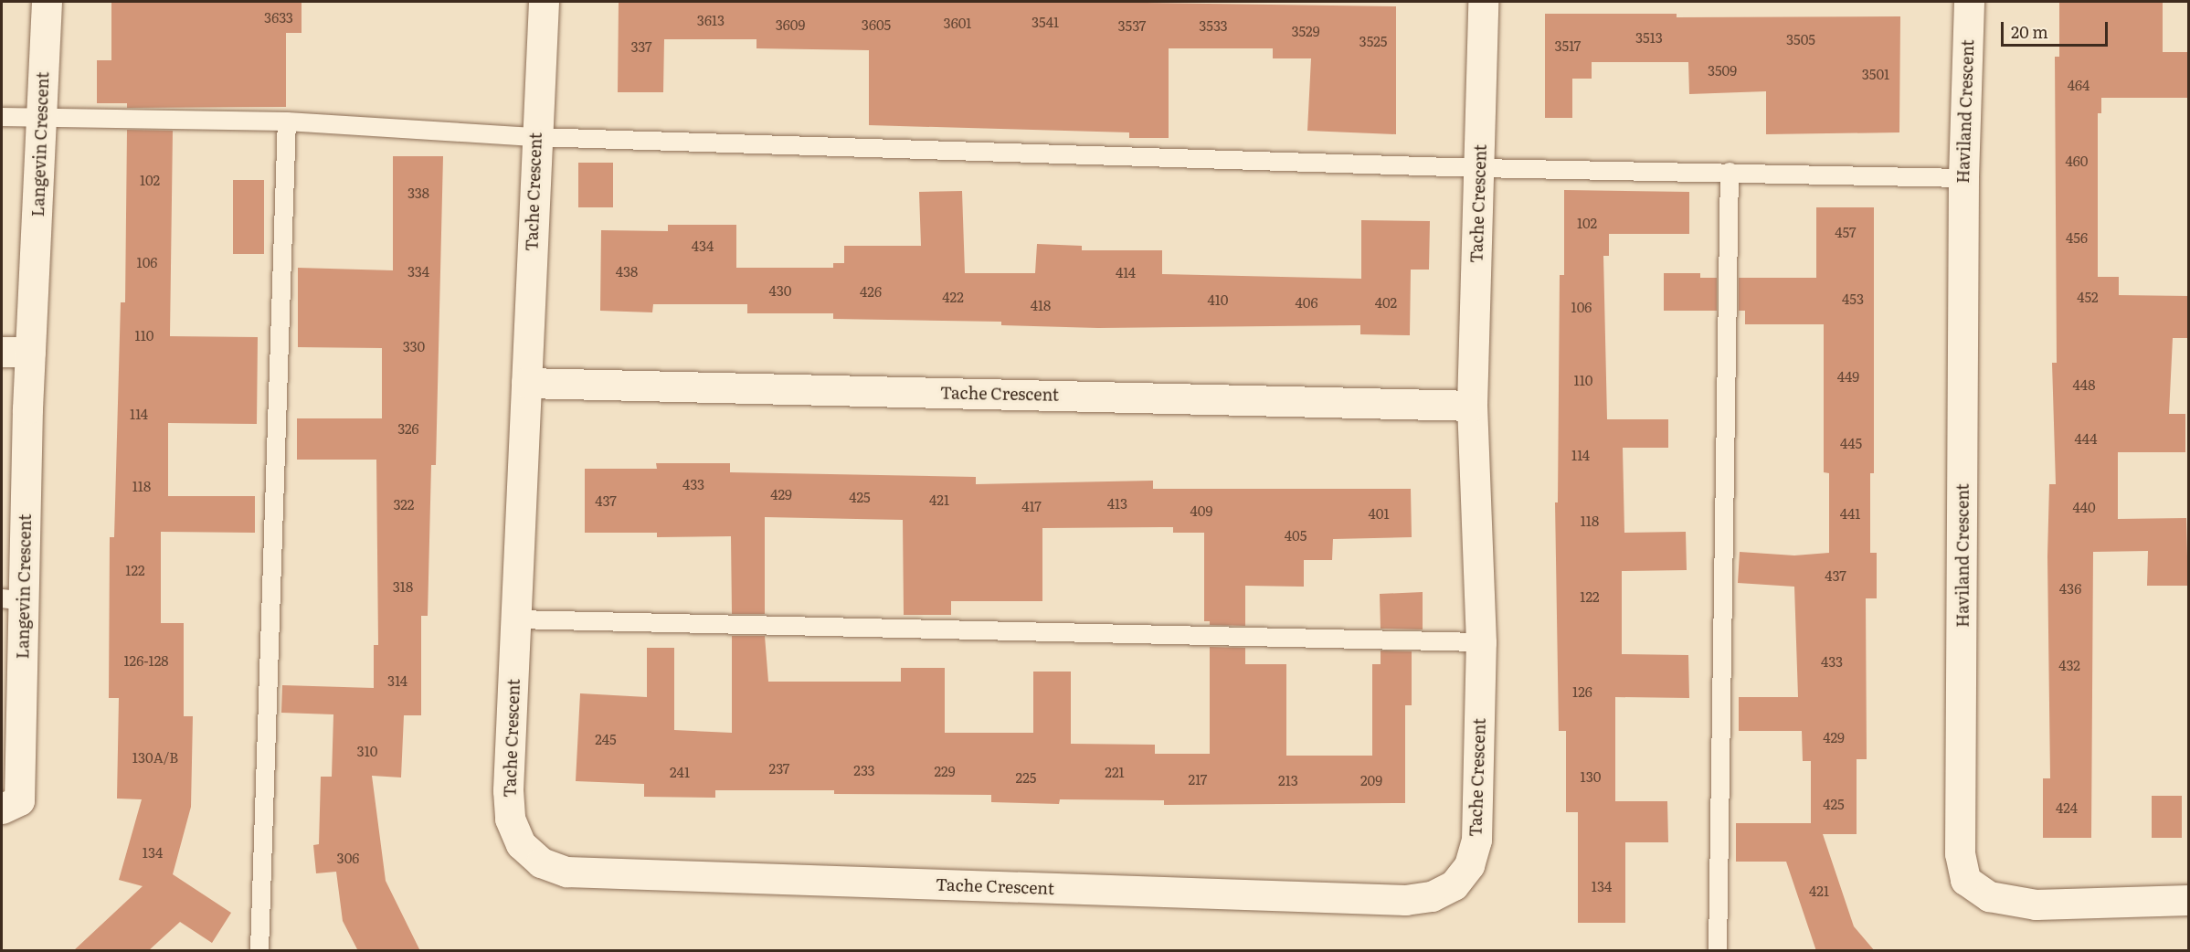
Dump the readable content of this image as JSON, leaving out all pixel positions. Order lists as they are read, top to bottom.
{
  "streets": {
    "street": ["Haviland Crescent", "Langevin Crescent", "Tache Crescent"]
  },
  "house_numbers": [
    "3633",
    "3613",
    "3541",
    "3601",
    "3609",
    "3605",
    "3537",
    "3533",
    "3529",
    "3513",
    "3505",
    "3525",
    "3517",
    "337",
    "3509",
    "3501",
    "464",
    "460",
    "102",
    "338",
    "102",
    "457",
    "456",
    "434",
    "106",
    "334",
    "438",
    "414",
    "430",
    "426",
    "422",
    "452",
    "453",
    "410",
    "406",
    "402",
    "418",
    "106",
    "110",
    "330",
    "449",
    "110",
    "448",
    "114",
    "326",
    "444",
    "445",
    "114",
    "433",
    "118",
    "429",
    "425",
    "421",
    "437",
    "413",
    "322",
    "417",
    "440",
    "409",
    "401",
    "441",
    "118",
    "405",
    "122",
    "437",
    "318",
    "436",
    "122",
    "126-128",
    "433",
    "432",
    "314",
    "126",
    "429",
    "245",
    "310",
    "130A/B",
    "237",
    "233",
    "229",
    "241",
    "221",
    "130",
    "225",
    "217",
    "213",
    "209",
    "425",
    "424",
    "134",
    "306",
    "134",
    "421"
  ],
  "scale_bar": "20 m"
}
